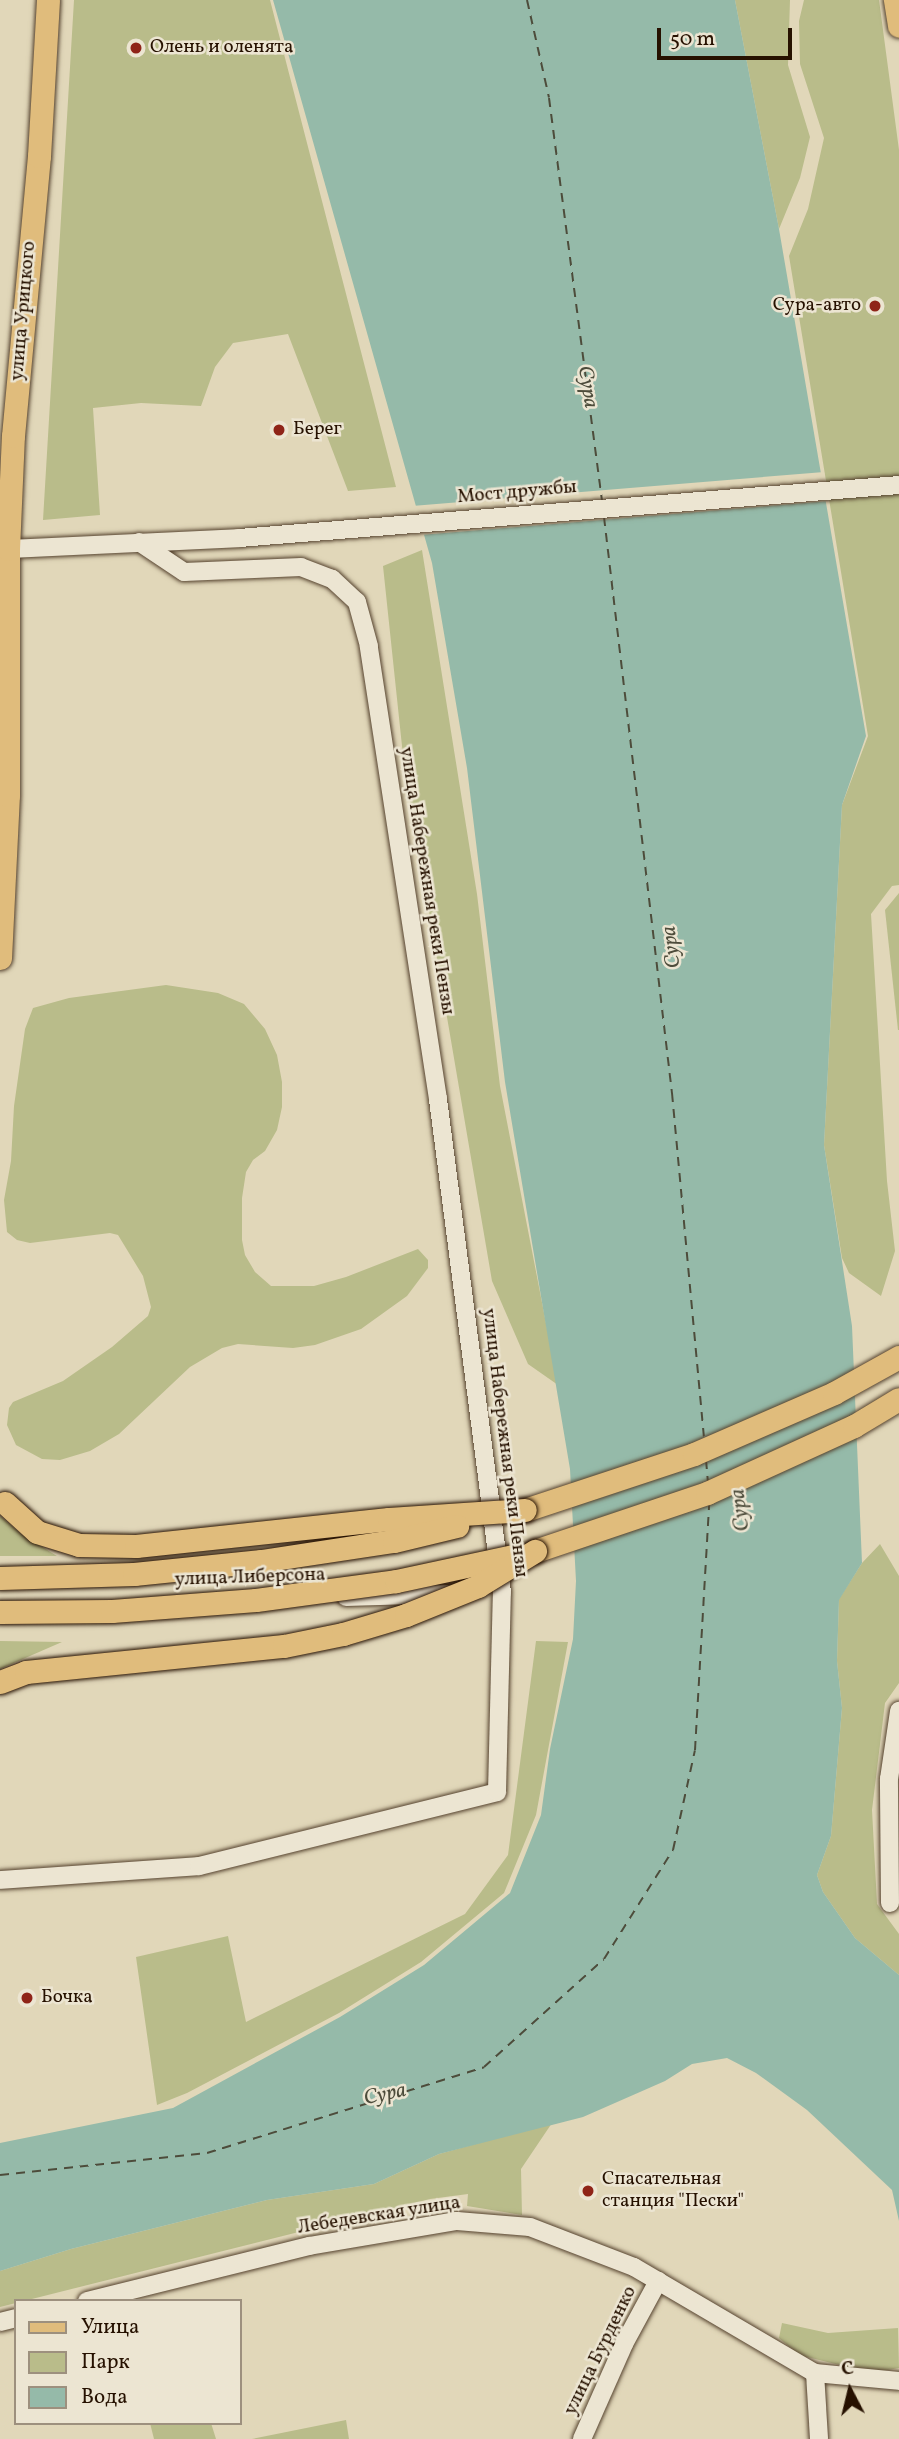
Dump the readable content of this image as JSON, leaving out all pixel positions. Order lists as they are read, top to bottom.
{
  "streets": {
    "main road": ["улица Урицкого"],
    "street": [
      "Мост дружбы",
      "улица Набережная реки Пензы",
      "улица Либерсона",
      "Лебедевская улица",
      "улица Бурденко"
    ]
  },
  "crossings": [
    ["улица Урицкого", "Мост дружбы"],
    ["Мост дружбы", "улица Набережная реки Пензы"],
    ["улица Набережная реки Пензы", "улица Либерсона"],
    ["Лебедевская улица", "улица Бурденко"]
  ],
  "water": ["Сура"],
  "places": [
    "Олень и оленята",
    "Сура-авто",
    "Берег",
    "Бочка",
    "Спасательная станция \"Пески\""
  ],
  "legend": ["Улица", "Парк", "Вода"],
  "scale_bar": "50 m",
  "north": "top"
}
